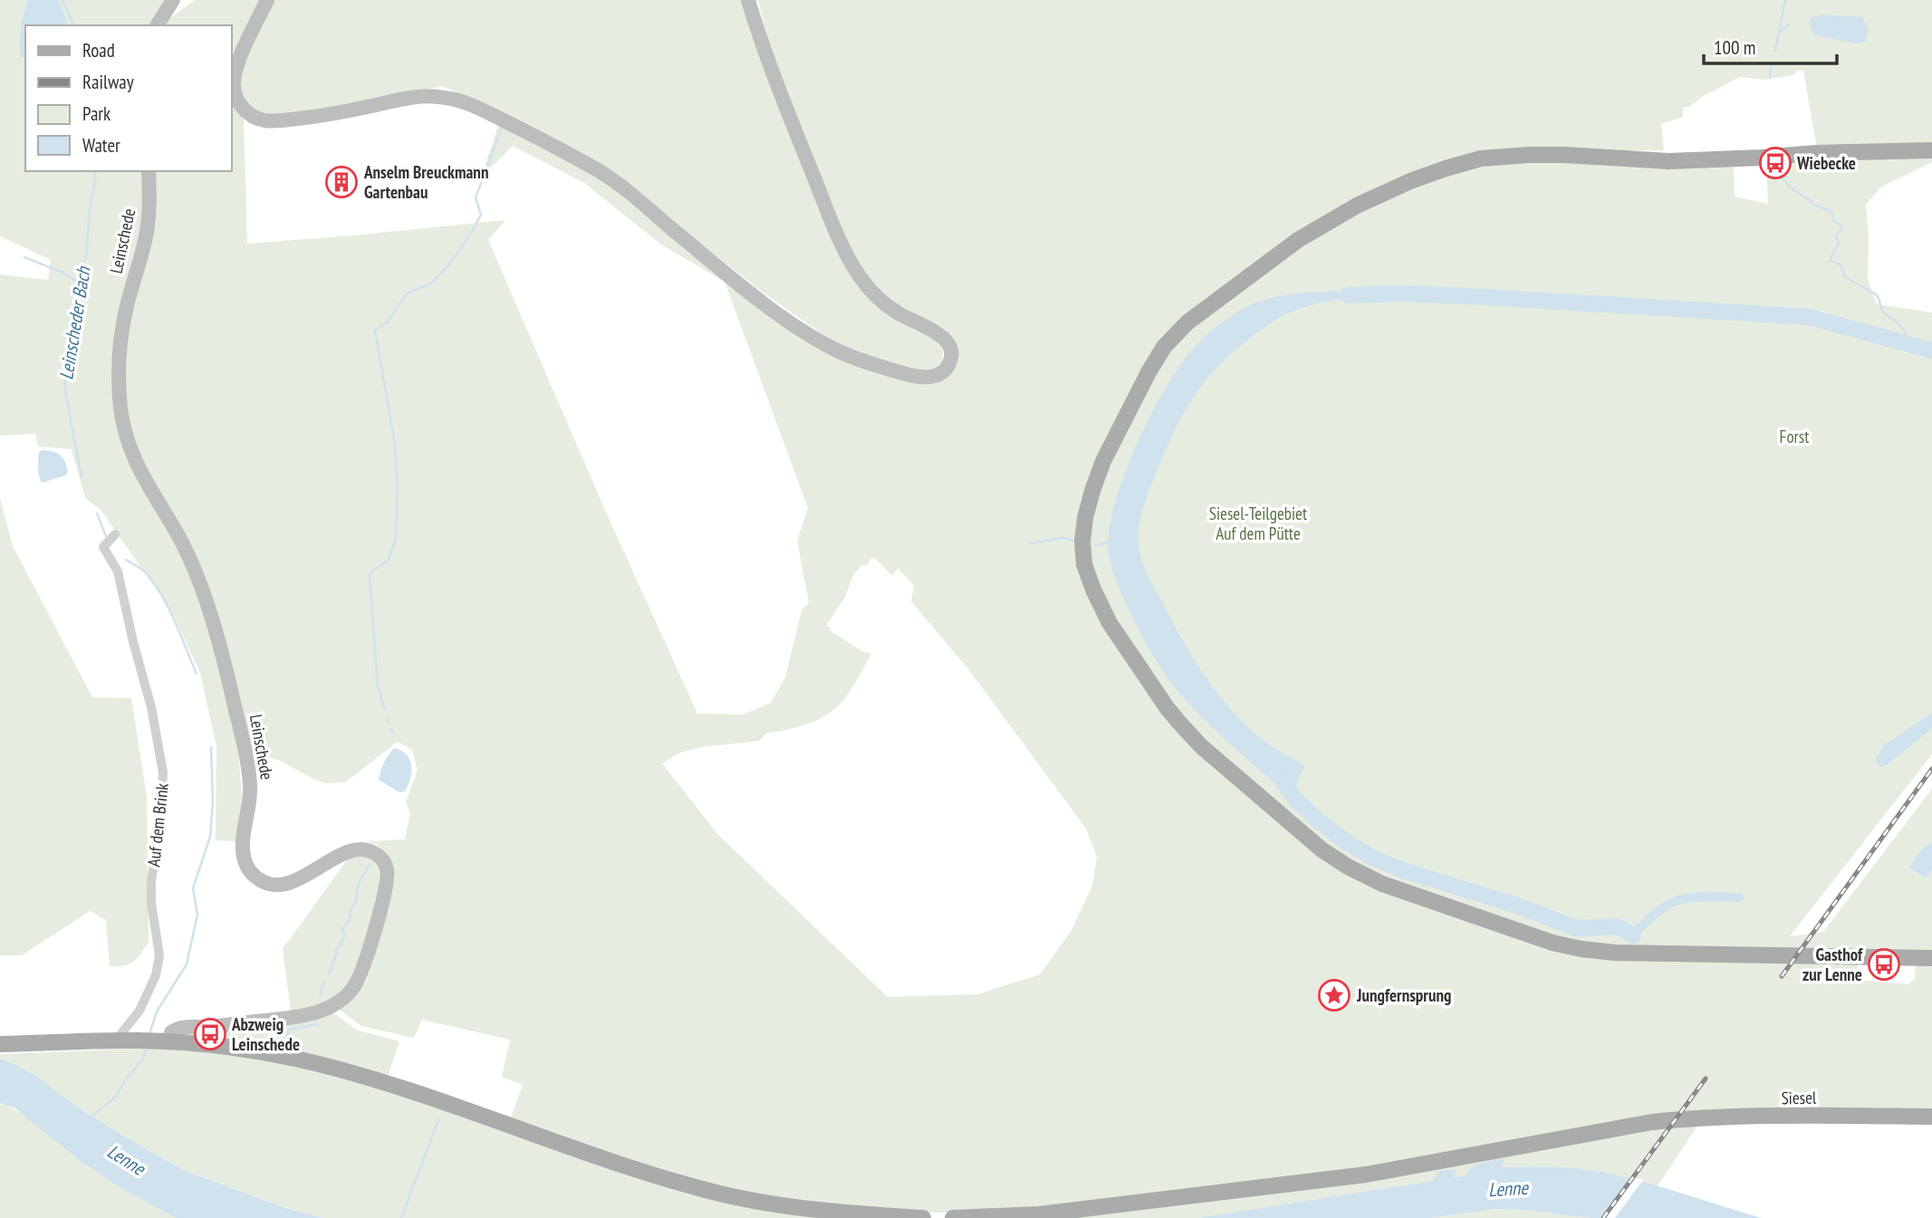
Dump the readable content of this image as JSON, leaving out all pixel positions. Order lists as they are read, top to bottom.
{
  "streets": {
    "main road": ["Leinschede", "Siesel"],
    "street": ["Auf dem Brink"]
  },
  "water": ["Leinscheder Bach", "Lenne"],
  "parks": ["Forst", "Siesel-Teilgebiet Auf dem Pütte"],
  "places": {
    "bus stop": ["Wiebecke", "Gasthof zur Lenne", "Abzweig Leinschede"],
    "building": ["Anselm Breuckmann Gartenbau"],
    "place": ["Jungfernsprung"]
  },
  "legend": [
    "Road",
    "Railway",
    "Park",
    "Water"
  ],
  "scale_bar": "100 m"
}
